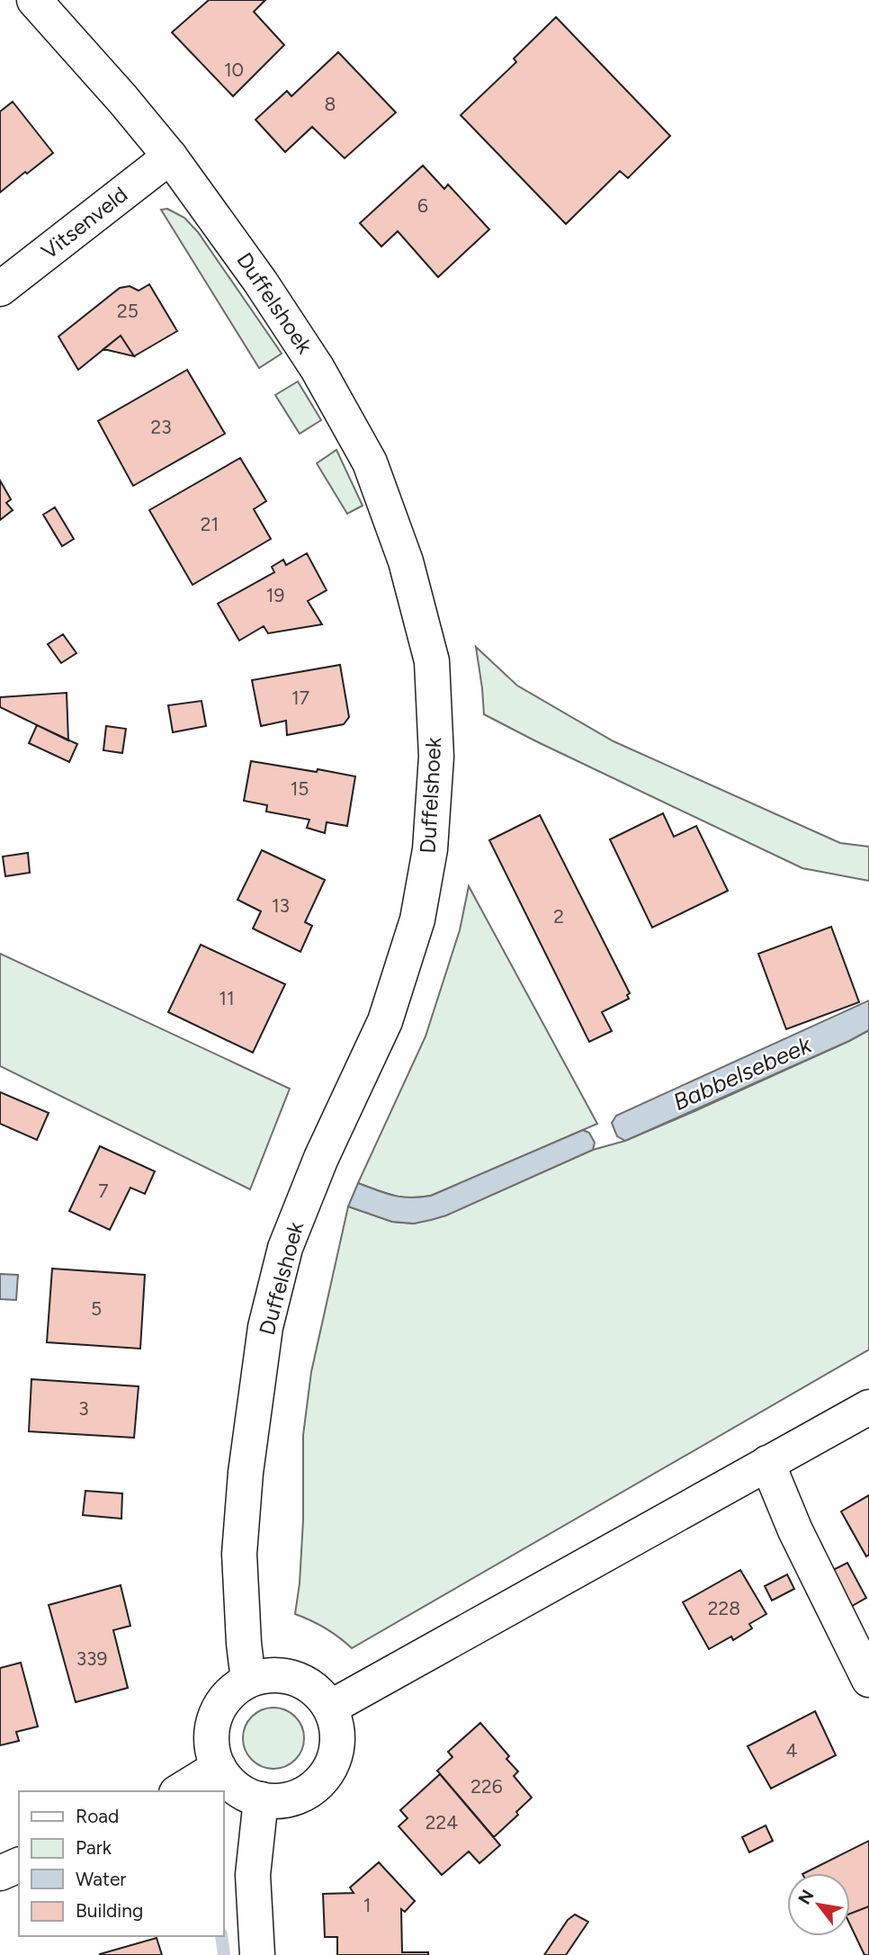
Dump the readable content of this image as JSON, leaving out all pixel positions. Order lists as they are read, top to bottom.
{
  "streets": {
    "street": ["Vitsenveld", "Duffelshoek"]
  },
  "crossings": [
    ["Vitsenveld", "Duffelshoek"]
  ],
  "water": ["Babbelsebeek"],
  "house_numbers": [
    "10",
    "8",
    "6",
    "25",
    "23",
    "21",
    "19",
    "17",
    "15",
    "13",
    "2",
    "11",
    "7",
    "5",
    "3",
    "228",
    "339",
    "4",
    "226",
    "224",
    "1"
  ],
  "legend": [
    "Road",
    "Park",
    "Water",
    "Building"
  ],
  "north": "top left"
}
